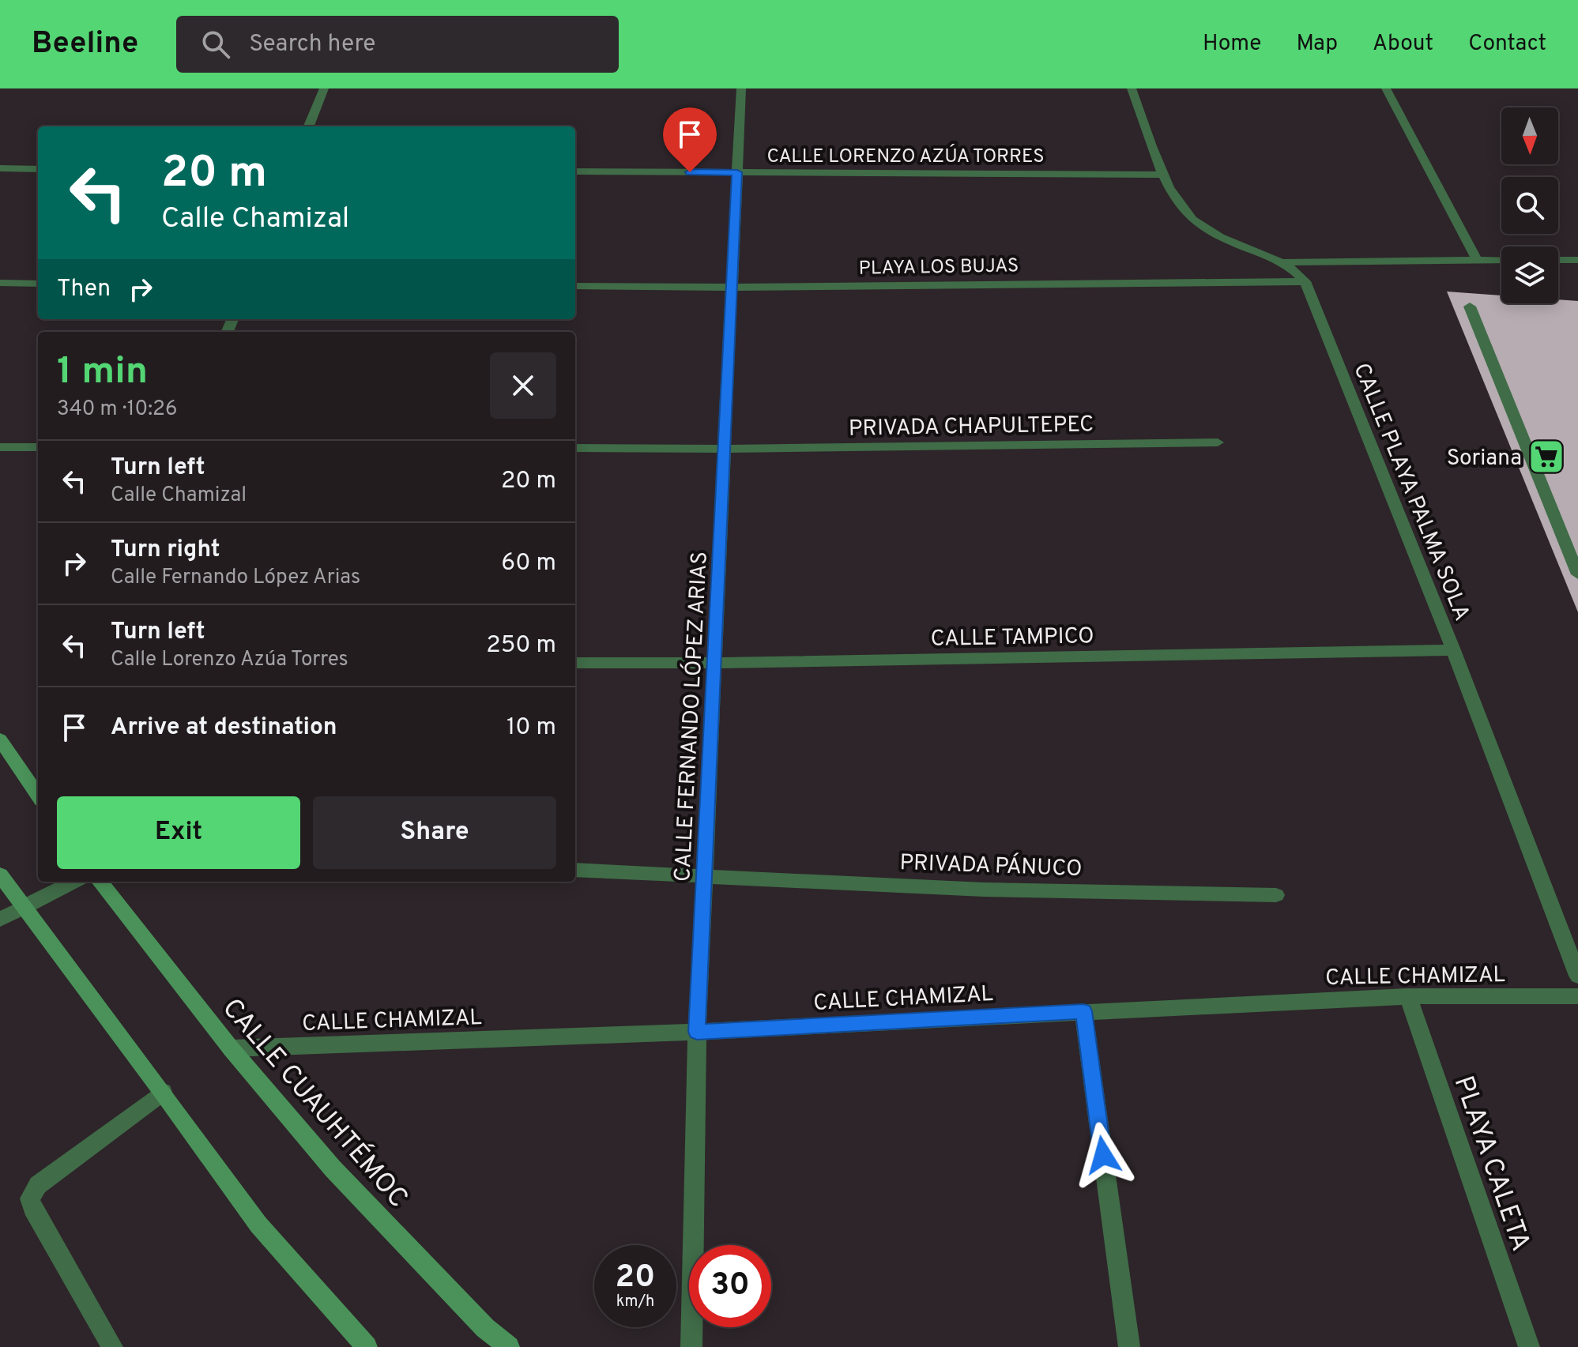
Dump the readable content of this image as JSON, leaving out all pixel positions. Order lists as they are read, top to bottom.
{
  "streets": {
    "main road": ["CALLE CUAUHTÉMOC"],
    "street": [
      "CALLE LORENZO AZÚA TORRES",
      "PLAYA LOS BUJAS",
      "PRIVADA CHAPULTEPEC",
      "CALLE PLAYA PALMA SOLA",
      "CALLE TAMPICO",
      "CALLE FERNANDO LÓPEZ ARIAS",
      "PRIVADA PÁNUCO",
      "CALLE CHAMIZAL",
      "PLAYA CALETA"
    ]
  },
  "crossings": [
    ["CALLE LORENZO AZÚA TORRES", "CALLE PLAYA PALMA SOLA"],
    ["CALLE LORENZO AZÚA TORRES", "CALLE FERNANDO LÓPEZ ARIAS"],
    ["PLAYA LOS BUJAS", "CALLE PLAYA PALMA SOLA"],
    ["PLAYA LOS BUJAS", "CALLE FERNANDO LÓPEZ ARIAS"],
    ["PRIVADA CHAPULTEPEC", "CALLE FERNANDO LÓPEZ ARIAS"],
    ["CALLE PLAYA PALMA SOLA", "CALLE TAMPICO"],
    ["CALLE TAMPICO", "CALLE FERNANDO LÓPEZ ARIAS"],
    ["CALLE FERNANDO LÓPEZ ARIAS", "PRIVADA PÁNUCO"],
    ["CALLE FERNANDO LÓPEZ ARIAS", "CALLE CHAMIZAL"],
    ["CALLE CHAMIZAL", "CALLE CUAUHTÉMOC"],
    ["CALLE CHAMIZAL", "PLAYA CALETA"]
  ],
  "places": {
    "supermarket": ["Soriana"]
  },
  "north": "bottom",
  "page": {
    "header": "Beeline",
    "search": "Search here",
    "nav": [
      "Home",
      "Map",
      "About",
      "Contact"
    ],
    "turn": ["20 m", "Calle Chamizal"],
    "then": "Then",
    "heading": ["1 min", "340 m · 10:26"],
    "list": [
      {
        "name": "Turn left",
        "note": "Calle Chamizal",
        "value": "20 m"
      },
      {
        "name": "Turn right",
        "note": "Calle Fernando López Arias",
        "value": "60 m"
      },
      {
        "name": "Turn left",
        "note": "Calle Lorenzo Azúa Torres",
        "value": "250 m"
      },
      {
        "name": "Arrive at destination",
        "value": "10 m"
      }
    ],
    "buttons": ["Exit", "Share"],
    "speed": "20 km/h",
    "limit": "30"
  }
}
